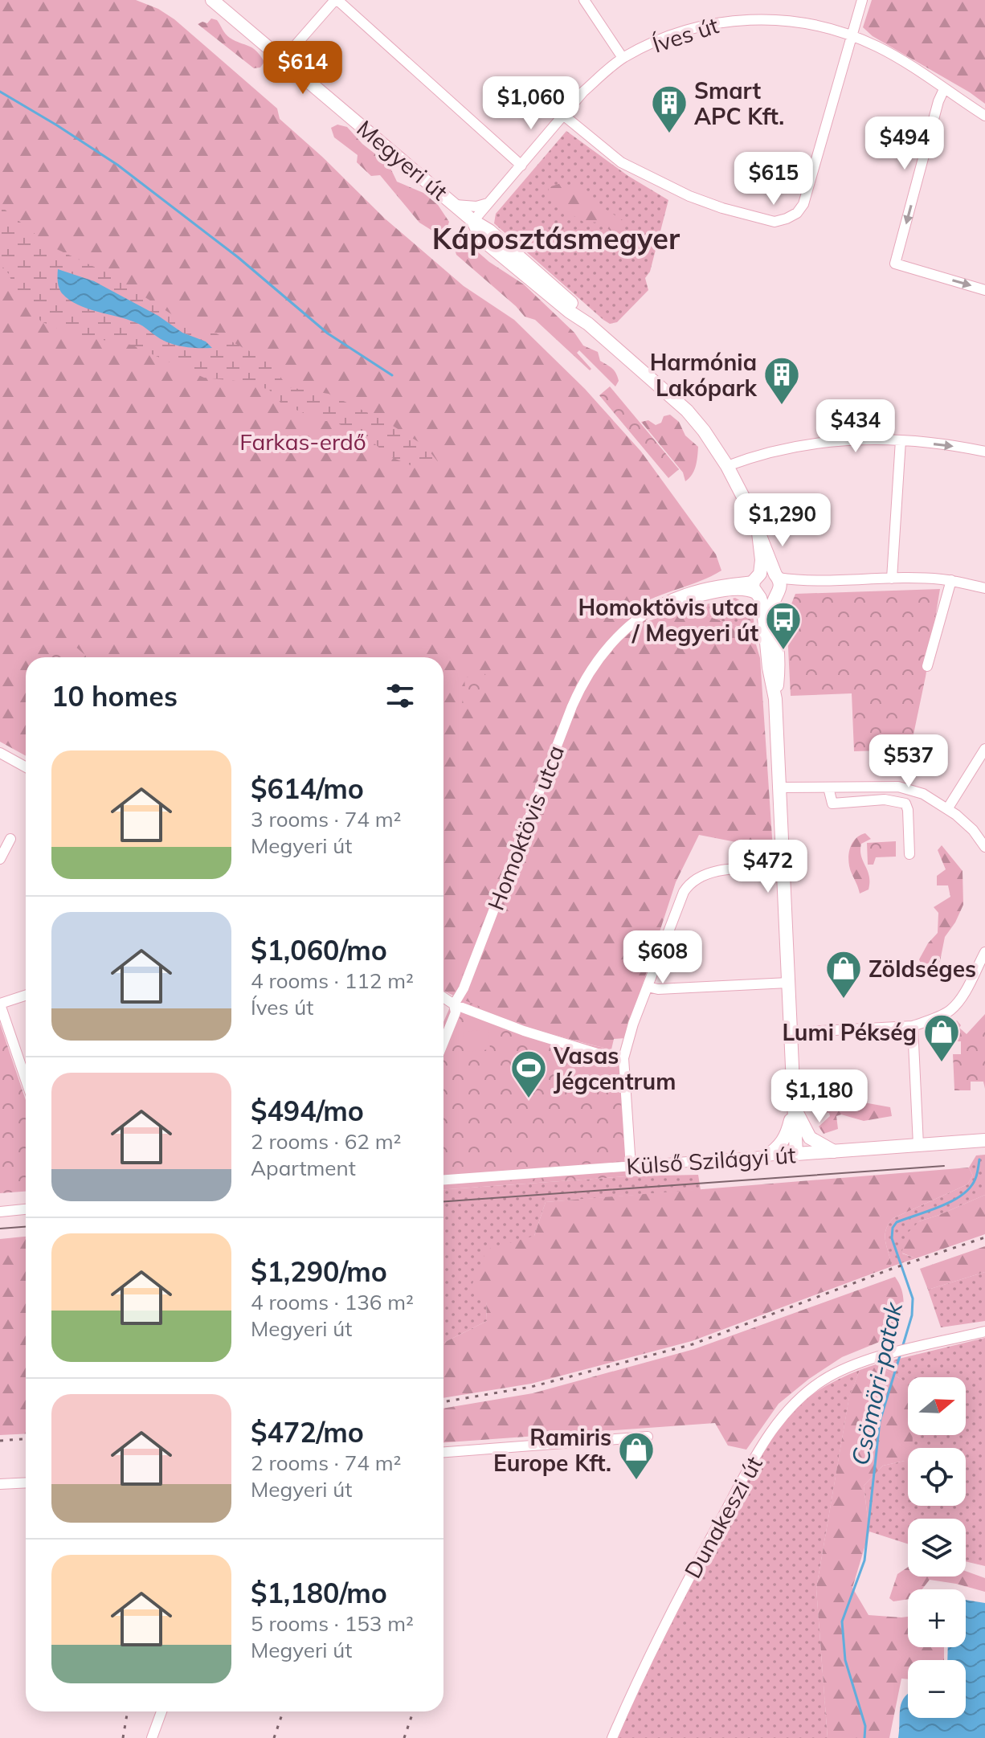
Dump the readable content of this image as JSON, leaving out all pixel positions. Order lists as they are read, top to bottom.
{
  "streets": {
    "main road": ["Megyeri út", "Külső Szilágyi út"],
    "street": ["Íves út", "Homoktövis utca", "Dunakeszi út"]
  },
  "crossings": [
    ["Íves út", "Megyeri út"],
    ["Megyeri út", "Homoktövis utca"],
    ["Megyeri út", "Külső Szilágyi út"]
  ],
  "districts": ["Káposztásmegyer"],
  "water": ["Csömöri-patak"],
  "parks": ["Farkas-erdő"],
  "places": {
    "building": ["Smart APC Kft.", "Harmónia Lakópark"],
    "bus stop": ["Homoktövis utca / Megyeri út"],
    "shop": ["Zöldséges", "Lumi Pékség", "Ramiris Europe Kft."],
    "sports": ["Vasas Jégcentrum"]
  },
  "north": "right",
  "page": {
    "price": [
      "$614",
      "$1,060",
      "$494",
      "$615",
      "$434",
      "$1,290",
      "$537",
      "$472",
      "$608",
      "$1,180"
    ],
    "heading": "10 homes",
    "list": [
      {
        "name": "$614/mo",
        "note": "3 rooms · 74 m² · Megyeri út"
      },
      {
        "name": "$1,060/mo",
        "note": "4 rooms · 112 m² · Íves út"
      },
      {
        "name": "$494/mo",
        "note": "2 rooms · 62 m² · Apartment"
      },
      {
        "name": "$1,290/mo",
        "note": "4 rooms · 136 m² · Megyeri út"
      },
      {
        "name": "$472/mo",
        "note": "2 rooms · 74 m² · Megyeri út"
      },
      {
        "name": "$1,180/mo",
        "note": "5 rooms · 153 m² · Megyeri út"
      }
    ],
    "map_buttons": ["+", "−"]
  }
}
